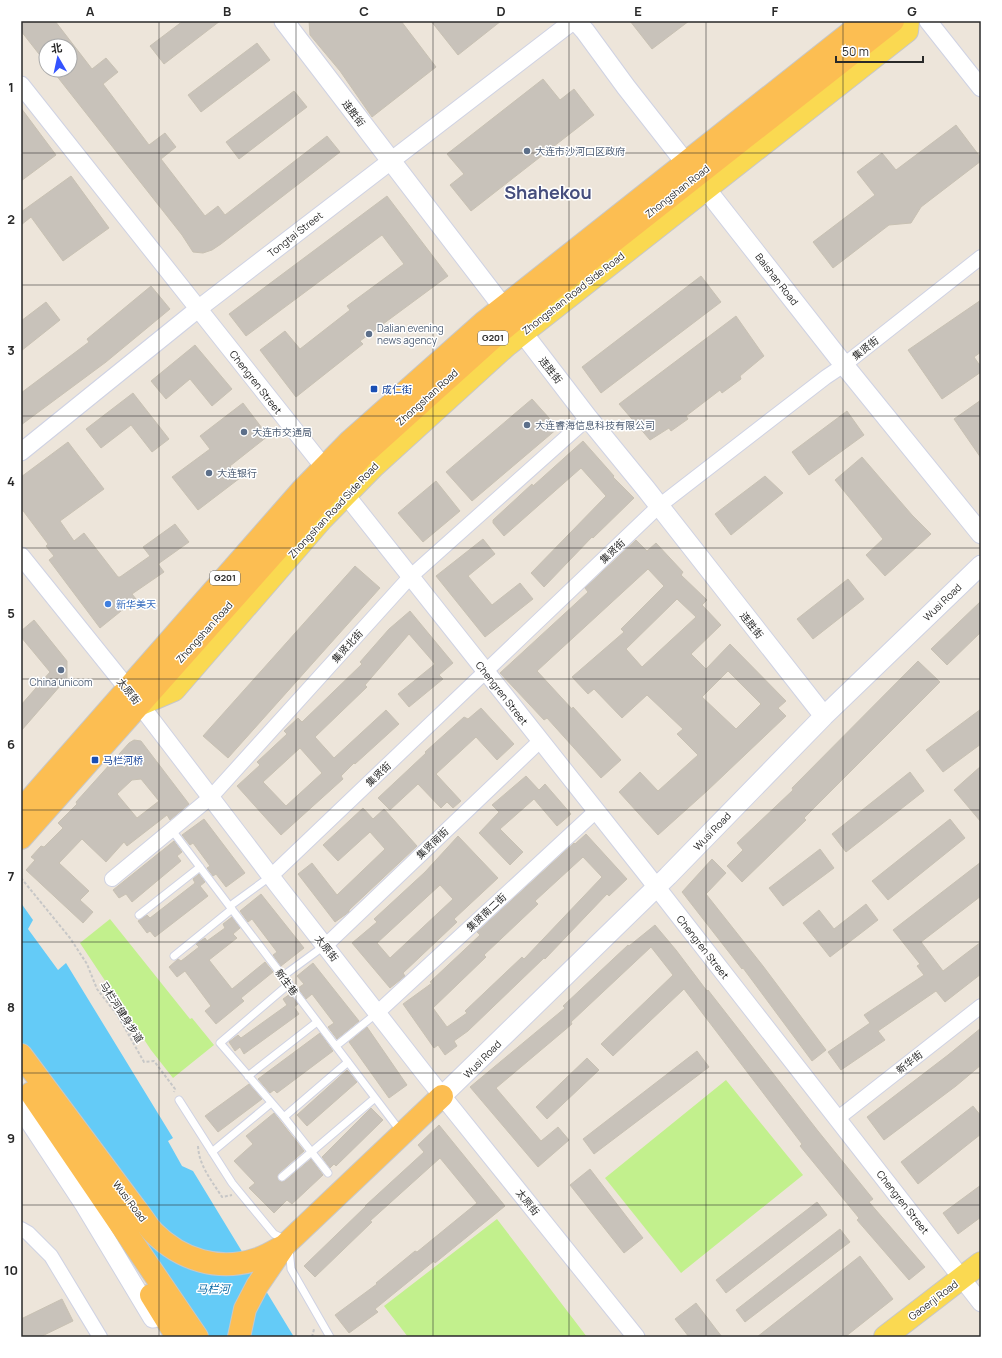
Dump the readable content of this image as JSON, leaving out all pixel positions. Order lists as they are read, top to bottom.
{
  "streets": {
    "highway": ["Zhongshan Road", "G201", "Wusi Road"],
    "main road": [
      "连胜街",
      "Baishan Road",
      "Zhongshan Road Side Road",
      "Gaoerji Road"
    ],
    "street": [
      "Tongtai Street",
      "集贤街",
      "Chengren Street",
      "集贤北街",
      "太原街",
      "集贤南街",
      "集贤南二街",
      "新华街"
    ],
    "lane": ["新生巷"],
    "path": ["马栏河健身步道"]
  },
  "crossings": [
    ["连胜街", "Zhongshan Road"],
    ["连胜街", "Tongtai Street"],
    ["连胜街", "Zhongshan Road Side Road"],
    ["连胜街", "集贤街"],
    ["连胜街", "Wusi Road"],
    ["连胜街", "集贤北街"],
    ["Zhongshan Road", "Baishan Road"],
    ["Zhongshan Road", "Zhongshan Road Side Road"],
    ["Zhongshan Road", "Chengren Street"],
    ["Zhongshan Road", "太原街"],
    ["Tongtai Street", "Baishan Road"],
    ["Tongtai Street", "Chengren Street"],
    ["Baishan Road", "Zhongshan Road Side Road"],
    ["Baishan Road", "集贤街"],
    ["Zhongshan Road Side Road", "Chengren Street"],
    ["Zhongshan Road Side Road", "太原街"],
    ["集贤街", "Chengren Street"],
    ["集贤街", "太原街"],
    ["Chengren Street", "Wusi Road"],
    ["Chengren Street", "集贤北街"],
    ["Chengren Street", "集贤南街"],
    ["Chengren Street", "集贤南二街"],
    ["Chengren Street", "新华街"],
    ["Chengren Street", "Gaoerji Road"],
    ["Wusi Road", "太原街"],
    ["集贤北街", "太原街"],
    ["集贤北街", "新生巷"],
    ["太原街", "集贤南街"],
    ["太原街", "集贤南二街"]
  ],
  "districts": ["Shahekou"],
  "water": ["马栏河"],
  "places": {
    "other": [
      "大连市沙河口区政府",
      "Dalian evening news agency",
      "大连睿海信息科技有限公司",
      "大连市交通局",
      "大连银行",
      "新华美天",
      "China unicom"
    ],
    "transit": ["成仁街", "马栏河桥"]
  },
  "scale_bar": "50 m",
  "north": "top",
  "grid": {
    "columns": [
      "A",
      "B",
      "C",
      "D",
      "E",
      "F",
      "G"
    ],
    "rows": [
      "1",
      "2",
      "3",
      "4",
      "5",
      "6",
      "7",
      "8",
      "9",
      "10"
    ]
  }
}
